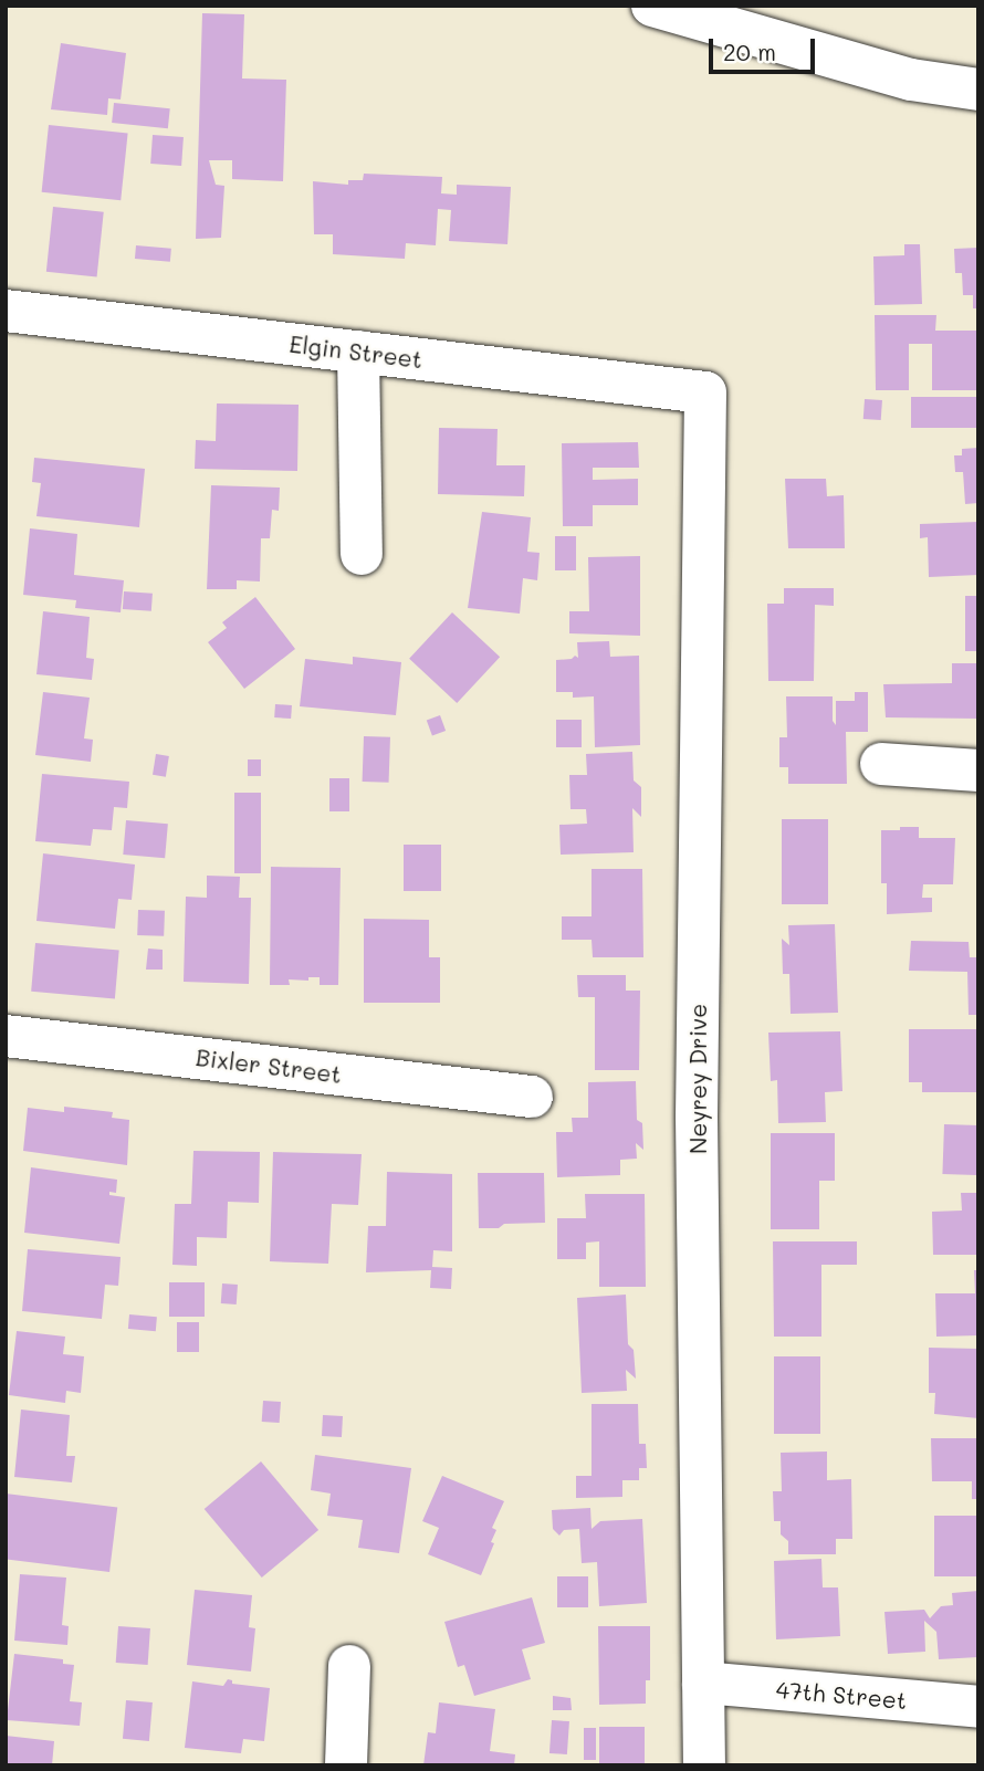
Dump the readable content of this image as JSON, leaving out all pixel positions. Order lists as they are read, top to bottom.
{
  "streets": {
    "street": [
      "Elgin Street",
      "Bixler Street",
      "Neyrey Drive",
      "47th Street"
    ]
  },
  "crossings": [
    ["Elgin Street", "Neyrey Drive"],
    ["Neyrey Drive", "47th Street"]
  ],
  "scale_bar": "20 m"
}
